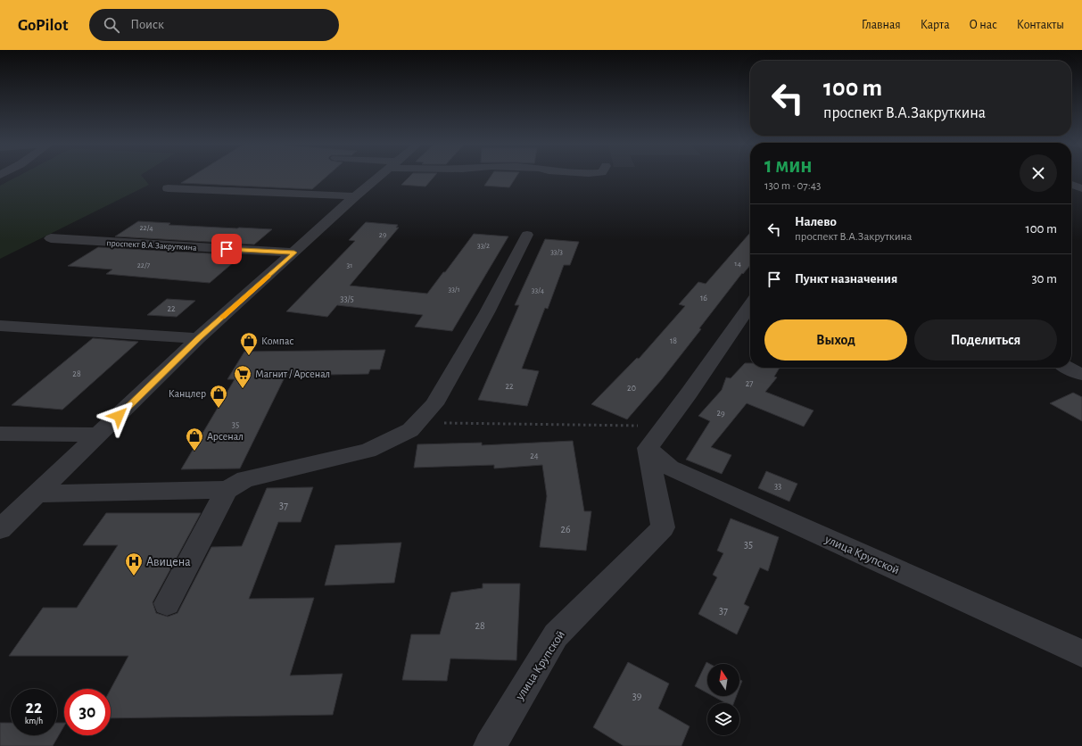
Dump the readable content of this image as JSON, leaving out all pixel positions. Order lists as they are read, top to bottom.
{
  "streets": {
    "street": ["проспект В.А.Закруткина", "улица Крупской"]
  },
  "places": {
    "shop": ["Компас", "Канцлер", "Арсенал"],
    "supermarket": ["Магнит / Арсенал"],
    "hospital": ["Авицена"]
  },
  "house_numbers": [
    "22/4",
    "29",
    "33/2",
    "33/3",
    "14",
    "22/7",
    "31",
    "33/1",
    "33/4",
    "16",
    "33/5",
    "22",
    "18",
    "28",
    "27",
    "22",
    "20",
    "29",
    "35",
    "24",
    "33",
    "37",
    "26",
    "35",
    "37",
    "28",
    "39"
  ],
  "north": "top",
  "page": {
    "header": "GoPilot",
    "search": "Поиск",
    "nav": [
      "Главная",
      "Карта",
      "О нас",
      "Контакты"
    ],
    "turn": ["100 m", "проспект В.А.Закруткина"],
    "heading": ["1 мин", "130 m · 07:43"],
    "list": [
      {
        "name": "Налево",
        "note": "проспект В.А.Закруткина",
        "value": "100 m"
      },
      {
        "name": "Пункт назначения",
        "value": "30 m"
      }
    ],
    "buttons": ["Выход", "Поделиться"],
    "speed": "22 km/h",
    "limit": "30"
  }
}
